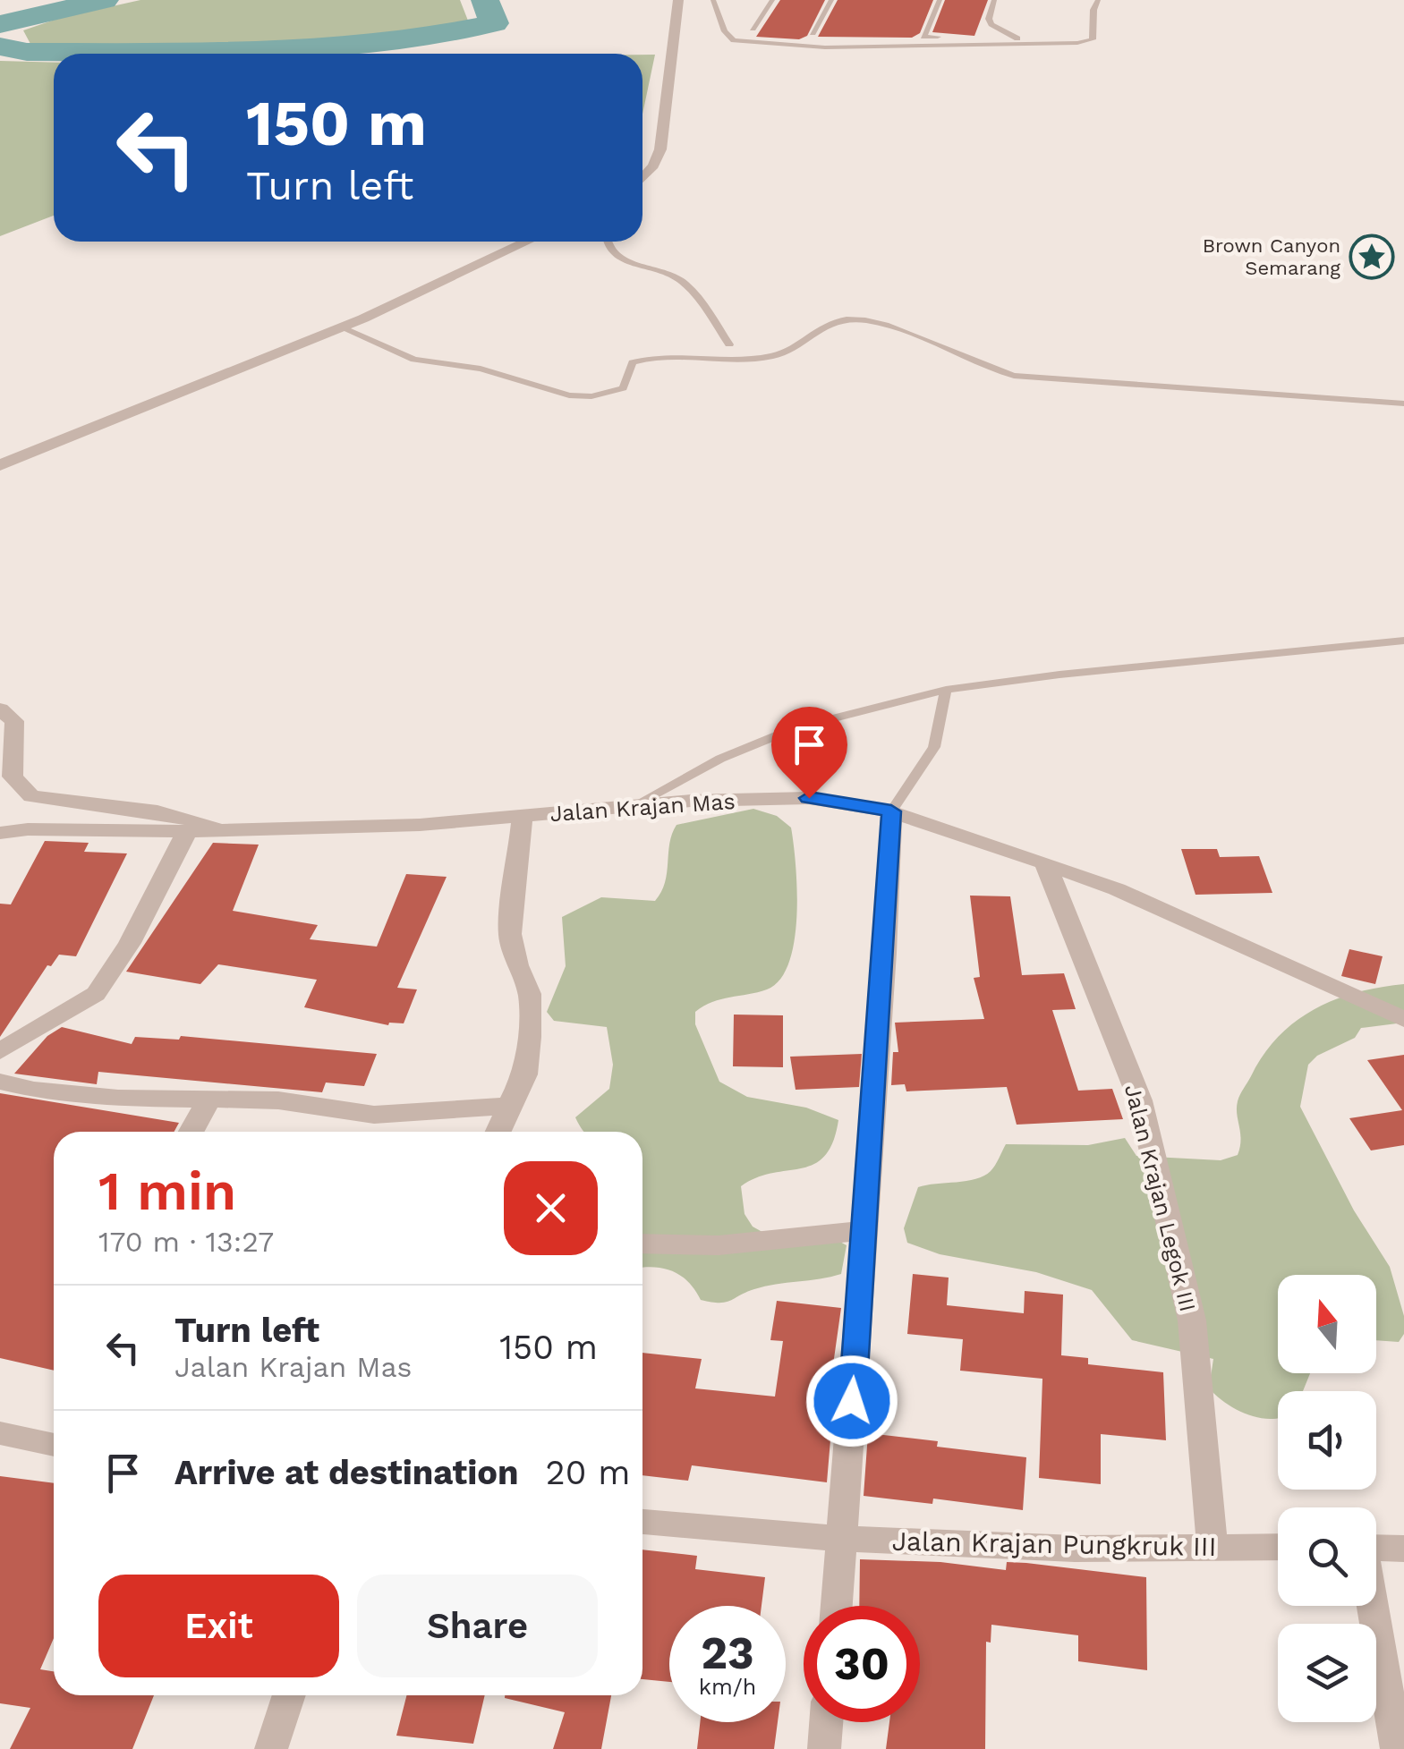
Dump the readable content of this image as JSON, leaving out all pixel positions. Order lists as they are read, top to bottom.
{
  "streets": {
    "street": ["Jalan Krajan Mas", "Jalan Krajan Legok III", "Jalan Krajan Pungkruk III"]
  },
  "crossings": [
    ["Jalan Krajan Mas", "Jalan Krajan Legok III"],
    ["Jalan Krajan Legok III", "Jalan Krajan Pungkruk III"]
  ],
  "places": {
    "place": ["Brown Canyon Semarang"]
  },
  "north": "top",
  "page": {
    "turn": ["150 m", "Turn left"],
    "heading": ["1 min", "170 m · 13:27"],
    "list": [
      {
        "name": "Turn left",
        "note": "Jalan Krajan Mas",
        "value": "150 m"
      },
      {
        "name": "Arrive at destination",
        "value": "20 m"
      }
    ],
    "buttons": ["Exit", "Share"],
    "speed": "23 km/h",
    "limit": "30"
  }
}
